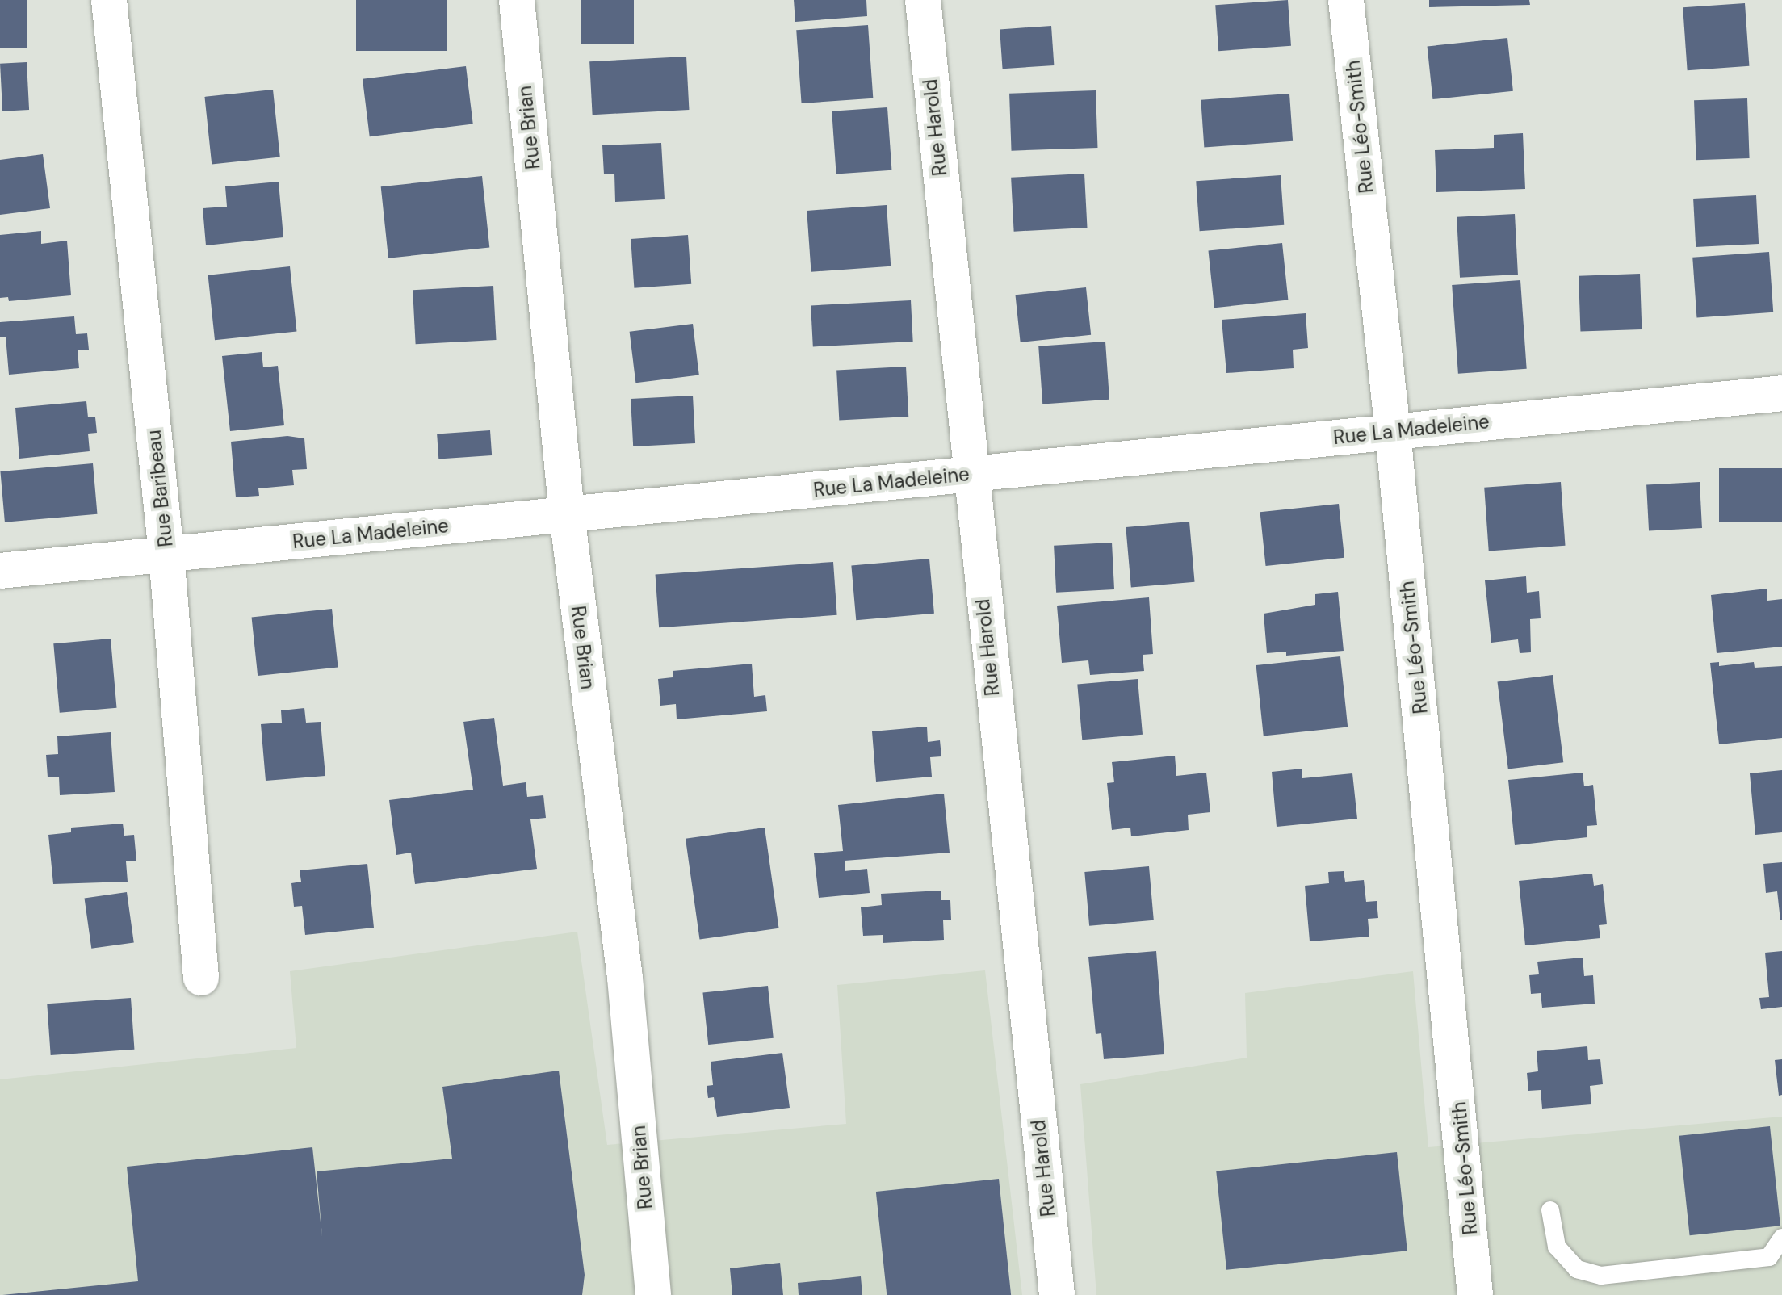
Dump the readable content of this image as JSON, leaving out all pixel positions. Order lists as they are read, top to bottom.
{
  "streets": {
    "street": [
      "Rue Léo-Smith",
      "Rue Brian",
      "Rue Harold",
      "Rue La Madeleine",
      "Rue Baribeau"
    ]
  },
  "crossings": [
    ["Rue Léo-Smith", "Rue La Madeleine"],
    ["Rue Brian", "Rue La Madeleine"],
    ["Rue Harold", "Rue La Madeleine"],
    ["Rue La Madeleine", "Rue Baribeau"]
  ]
}
